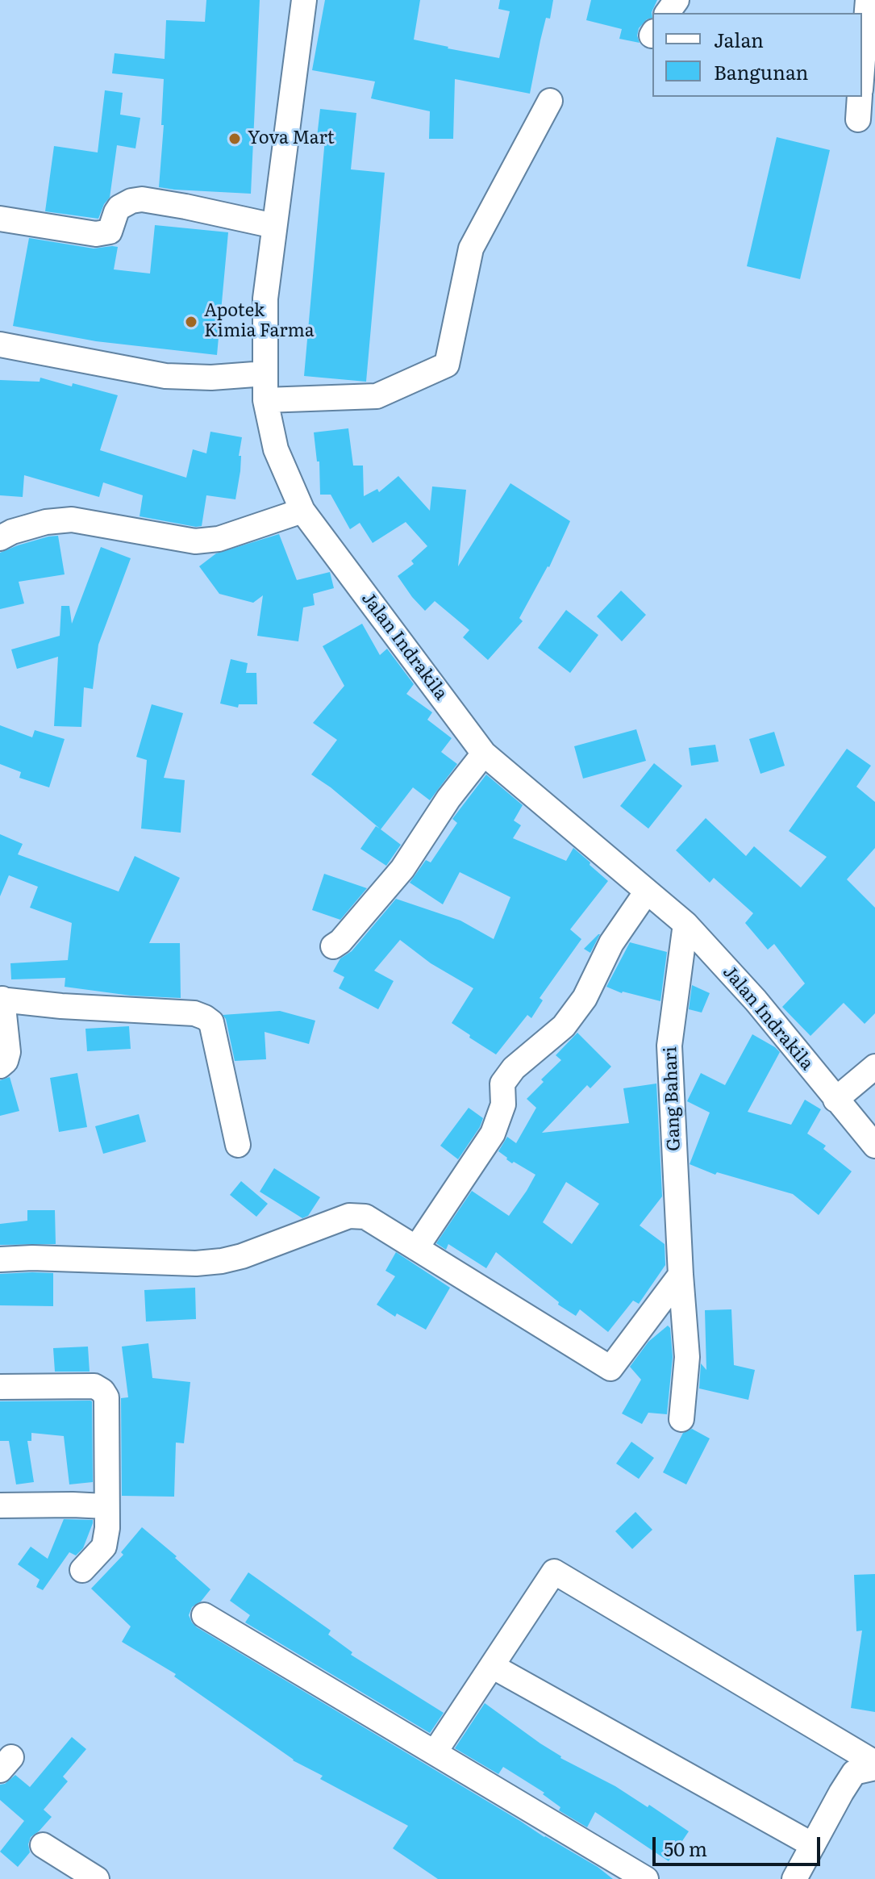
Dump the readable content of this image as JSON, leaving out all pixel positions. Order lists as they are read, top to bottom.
{
  "streets": {
    "street": ["Jalan Indrakila", "Gang Bahari"]
  },
  "crossings": [
    ["Jalan Indrakila", "Gang Bahari"]
  ],
  "places": ["Yova Mart", "Apotek Kimia Farma"],
  "legend": ["Jalan", "Bangunan"],
  "scale_bar": "50 m"
}
